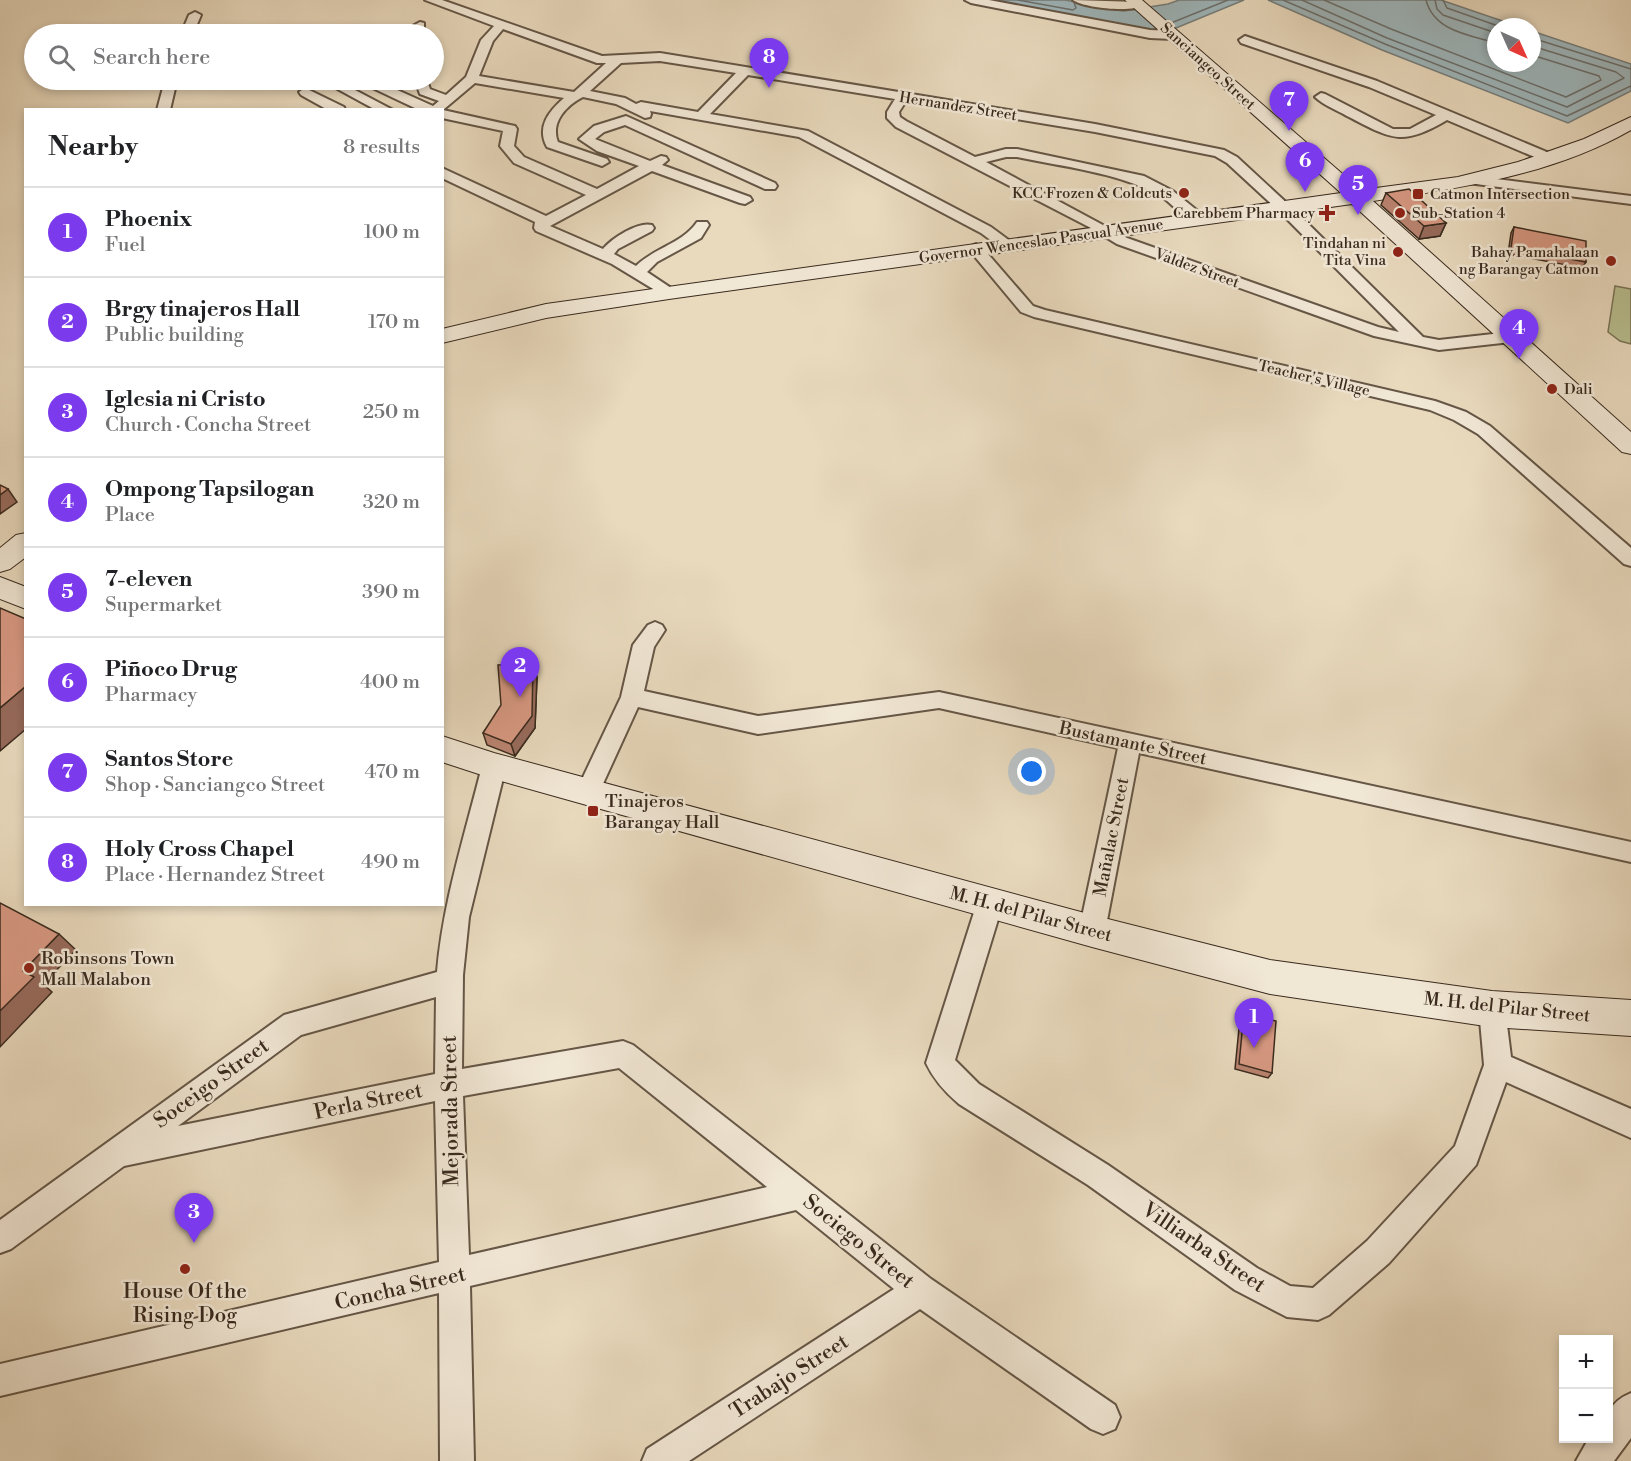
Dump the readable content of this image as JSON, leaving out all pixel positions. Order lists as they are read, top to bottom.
{
  "streets": {
    "main road": ["Sanciangco Street", "Governor Wenceslao Pascual Avenue", "M. H. del Pilar Street"],
    "street": [
      "Hernandez Street",
      "Valdez Street",
      "Teacher's Village",
      "Bustamante Street",
      "Mañalac Street",
      "Soceigo Street",
      "Perla Street",
      "Mejorada Street",
      "Sociego Street",
      "Villiarba Street",
      "Concha Street",
      "Trabajo Street"
    ]
  },
  "crossings": [
    ["Sanciangco Street", "Governor Wenceslao Pascual Avenue"],
    ["Sanciangco Street", "Valdez Street"],
    ["Hernandez Street", "Governor Wenceslao Pascual Avenue"],
    ["Hernandez Street", "Valdez Street"],
    ["Governor Wenceslao Pascual Avenue", "Valdez Street"],
    ["Governor Wenceslao Pascual Avenue", "Teacher's Village"],
    ["Bustamante Street", "Mañalac Street"],
    ["Mañalac Street", "M. H. del Pilar Street"],
    ["M. H. del Pilar Street", "Mejorada Street"],
    ["M. H. del Pilar Street", "Villiarba Street"],
    ["Soceigo Street", "Perla Street"],
    ["Soceigo Street", "Mejorada Street"],
    ["Perla Street", "Mejorada Street"],
    ["Perla Street", "Sociego Street"],
    ["Mejorada Street", "Concha Street"],
    ["Sociego Street", "Concha Street"],
    ["Sociego Street", "Trabajo Street"]
  ],
  "places": {
    "other": [
      "KCC Frozen & Coldcuts",
      "Sub-Station 4",
      "Tindahan ni Tita Vina",
      "Bahay Pamahalaan ng Barangay Catmon",
      "Dali",
      "Robinsons Town Mall Malabon",
      "House Of the Rising Dog"
    ],
    "transit": ["Catmon Intersection", "Tinajeros Barangay Hall"],
    "health": ["Carebbem Pharmacy"]
  },
  "north": "bottom right",
  "page": {
    "search": "Search here",
    "pins": [
      "8",
      "7",
      "6",
      "5",
      "4",
      "2",
      "1",
      "3"
    ],
    "heading": ["Nearby", "8 results"],
    "list": [
      {
        "mark": "1",
        "name": "Phoenix",
        "note": "Fuel",
        "value": "100 m"
      },
      {
        "mark": "2",
        "name": "Brgy tinajeros Hall",
        "note": "Public building",
        "value": "170 m"
      },
      {
        "mark": "3",
        "name": "Iglesia ni Cristo",
        "note": "Church · Concha Street",
        "value": "250 m"
      },
      {
        "mark": "4",
        "name": "Ompong Tapsilogan",
        "note": "Place",
        "value": "320 m"
      },
      {
        "mark": "5",
        "name": "7-eleven",
        "note": "Supermarket",
        "value": "390 m"
      },
      {
        "mark": "6",
        "name": "Piñoco Drug",
        "note": "Pharmacy",
        "value": "400 m"
      },
      {
        "mark": "7",
        "name": "Santos Store",
        "note": "Shop · Sanciangco Street",
        "value": "470 m"
      },
      {
        "mark": "8",
        "name": "Holy Cross Chapel",
        "note": "Place · Hernandez Street",
        "value": "490 m"
      }
    ],
    "map_buttons": ["+", "−"]
  }
}
